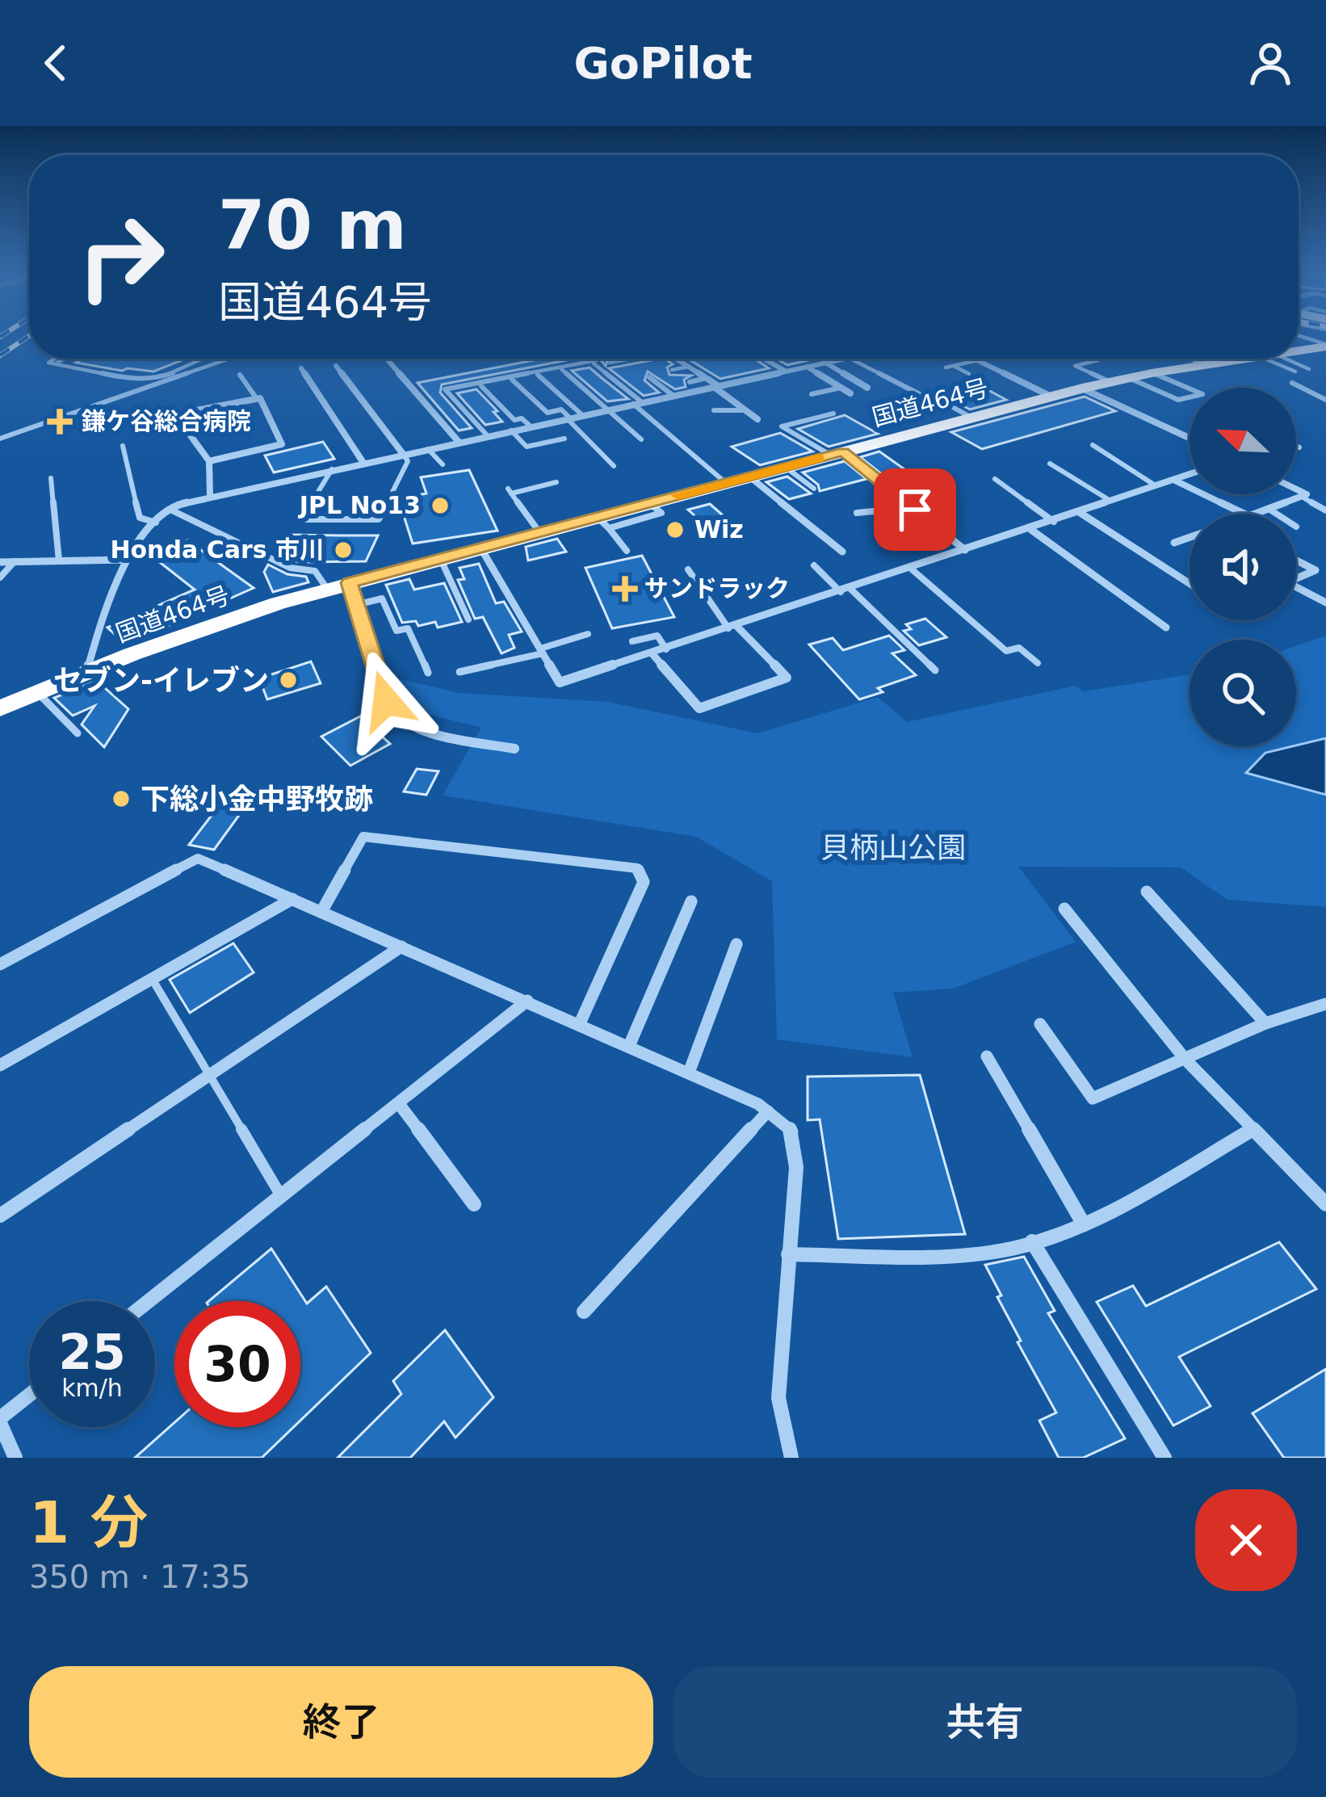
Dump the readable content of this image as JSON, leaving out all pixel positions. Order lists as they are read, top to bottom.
{
  "streets": {
    "highway": ["国道464号"]
  },
  "parks": ["貝柄山公園"],
  "places": {
    "health": ["鎌ケ谷総合病院", "サンドラック"],
    "other": [
      "JPL No13",
      "Wiz",
      "Honda Cars 市川",
      "セブン-イレブン",
      "下総小金中野牧跡"
    ]
  },
  "north": "top left",
  "page": {
    "header": "GoPilot",
    "turn": ["70 m", "国道464号"],
    "speed": "25 km/h",
    "limit": "30",
    "heading": ["1 分", "350 m · 17:35"],
    "buttons": ["終了", "共有"]
  }
}
